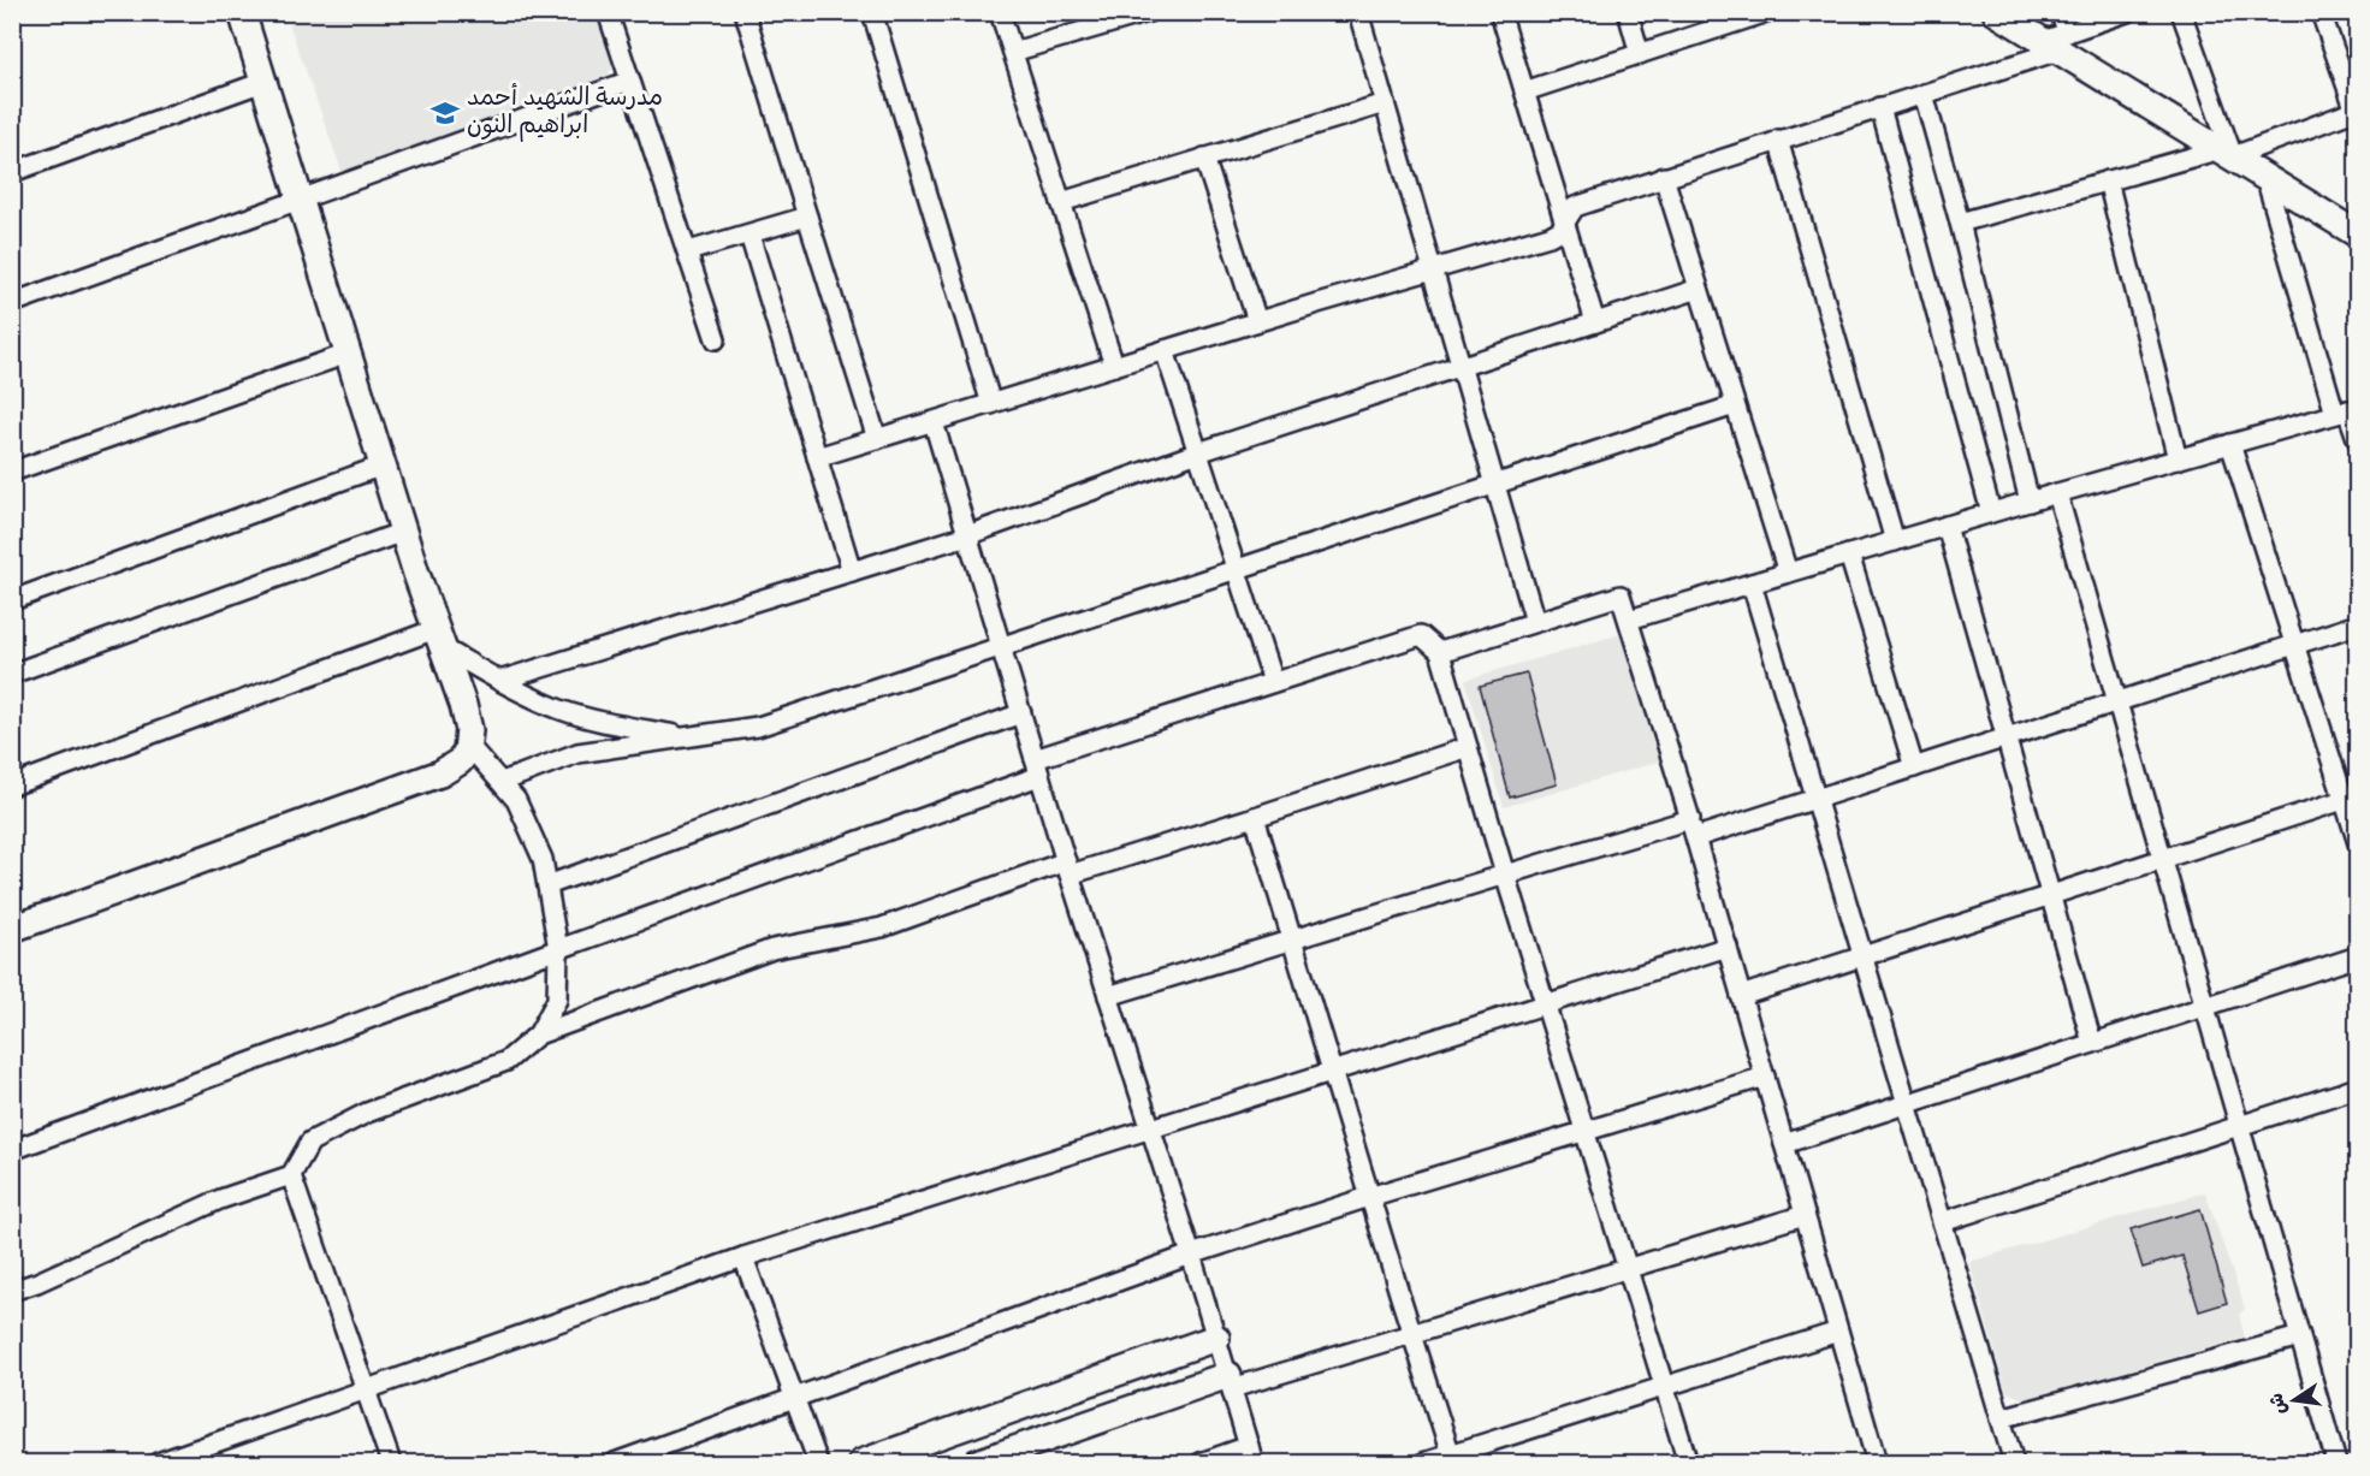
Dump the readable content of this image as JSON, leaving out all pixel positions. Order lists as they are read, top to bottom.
{
  "places": {
    "school or university": ["مدرسة الشهيد أحمد ابراهيم النون"]
  },
  "north": "left"
}
